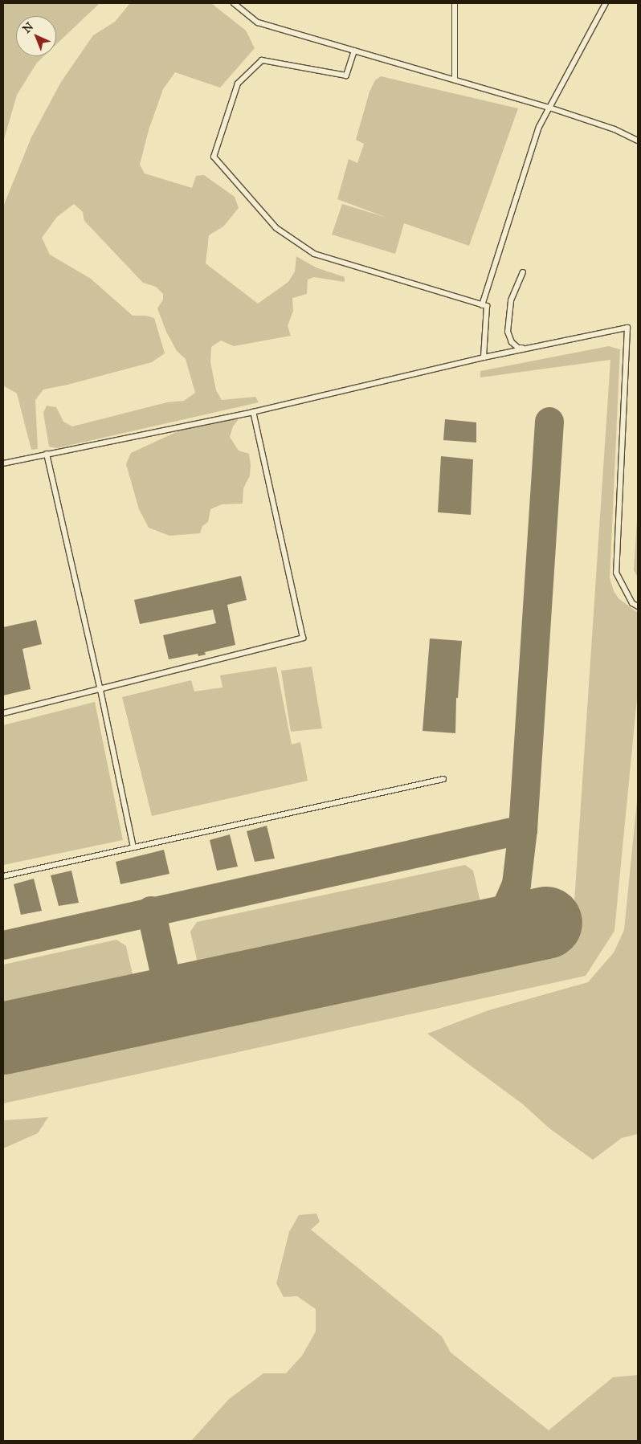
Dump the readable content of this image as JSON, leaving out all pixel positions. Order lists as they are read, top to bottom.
{
  "north": "top left"
}
